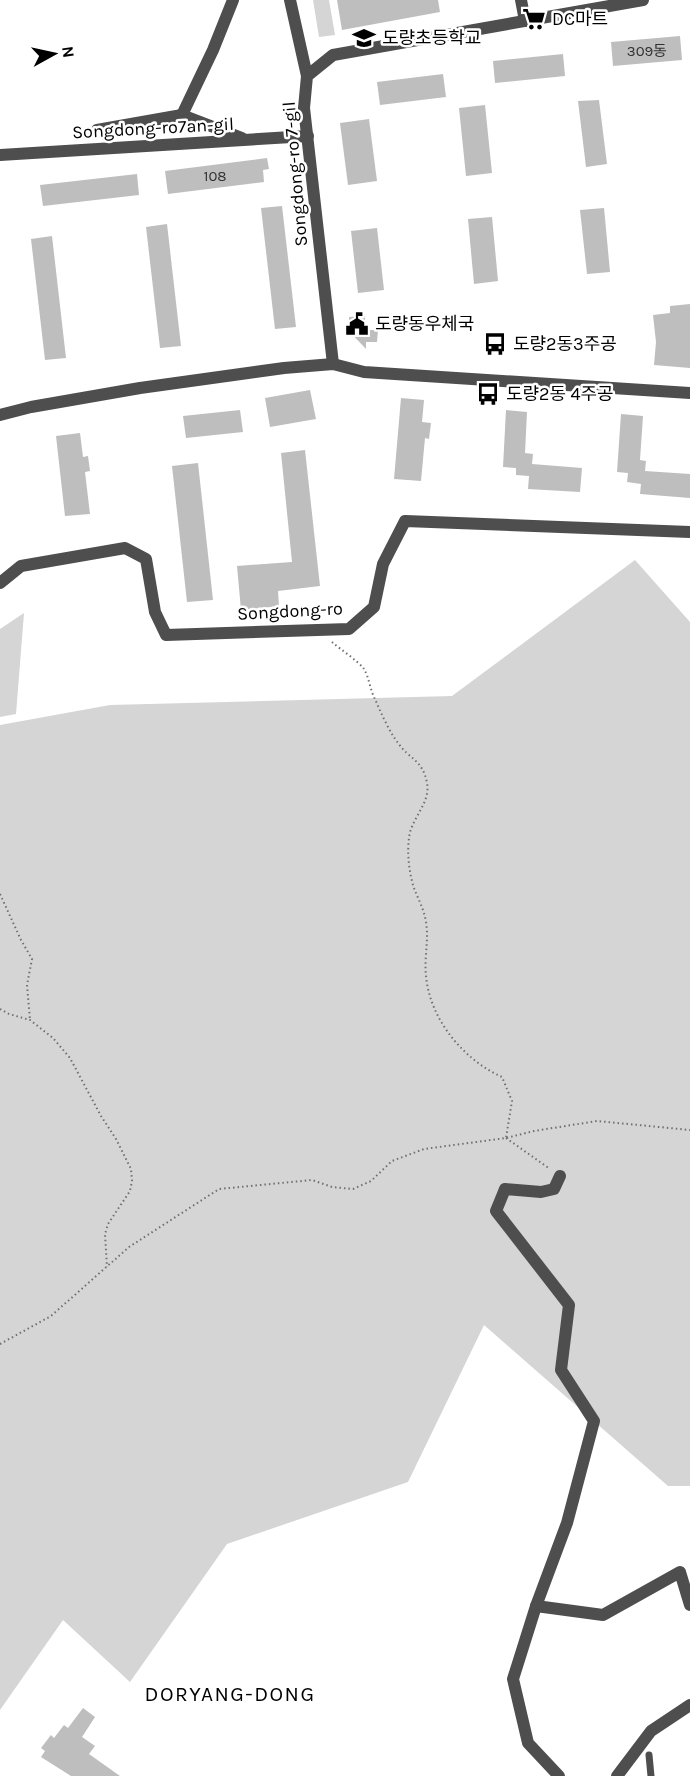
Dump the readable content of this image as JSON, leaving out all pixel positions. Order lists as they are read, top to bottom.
{
  "streets": {
    "street": ["Songdong-ro7an-gil", "Songdong-ro 7-gil", "Songdong-ro"]
  },
  "crossings": [
    ["Songdong-ro7an-gil", "Songdong-ro 7-gil"]
  ],
  "districts": ["DORYANG-DONG"],
  "places": {
    "supermarket": ["DC마트"],
    "school or university": ["도량초등학교"],
    "public building": ["도량동우체국"],
    "bus stop": ["도량2동3주공", "도량2동 4주공"]
  },
  "house_numbers": ["309동", "108"],
  "north": "right"
}
